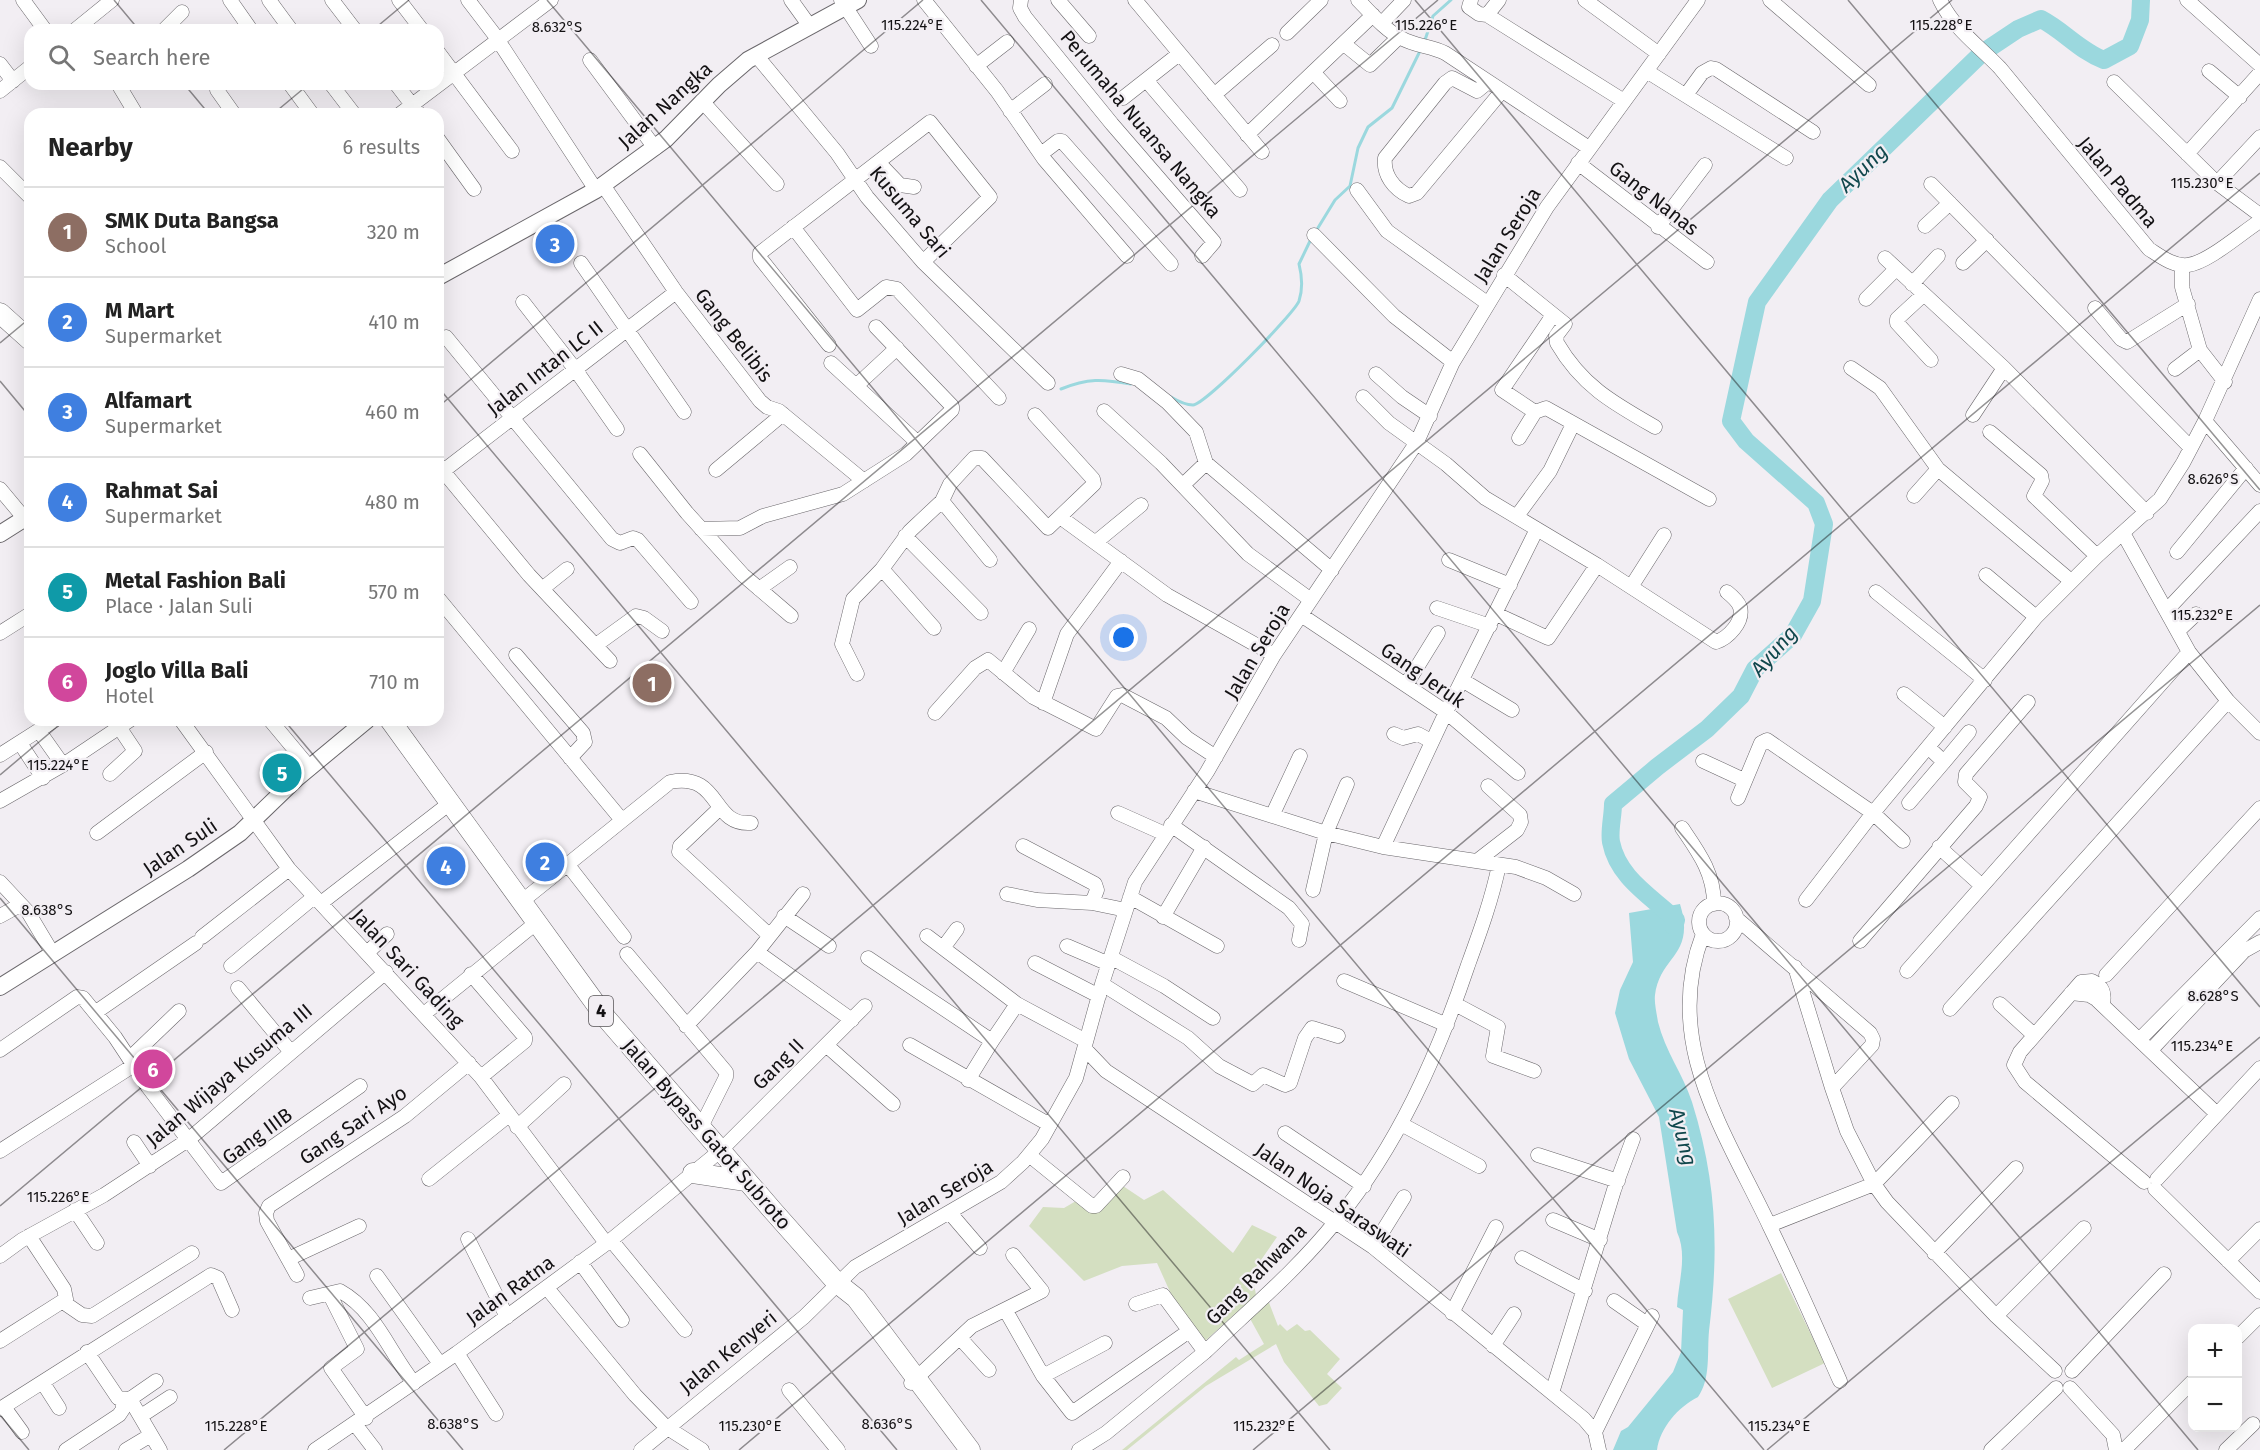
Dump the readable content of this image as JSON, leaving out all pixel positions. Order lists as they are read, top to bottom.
{
  "streets": {
    "highway": ["4", "Jalan Bypass Gatot Subroto"],
    "main road": ["Jalan Nangka", "Jalan Suli"],
    "street": [
      "Perumaha Nuansa Nangka",
      "Jalan Padma",
      "Gang Nanas",
      "Kusuma Sari",
      "Jalan Seroja",
      "Gang Belibis",
      "Jalan Intan LC II",
      "Gang Jeruk",
      "Jalan Sari Gading",
      "Gang II",
      "Jalan Wijaya Kusuma III",
      "Gang Sari Ayo",
      "Gang IIIB",
      "Jalan Noja Saraswati",
      "Gang Rahwana",
      "Jalan Ratna",
      "Jalan Kenyeri"
    ]
  },
  "crossings": [
    ["Jalan Nangka", "Kusuma Sari"],
    ["Jalan Nangka", "Gang Belibis"],
    ["Gang Nanas", "Jalan Seroja"],
    ["Jalan Seroja", "Gang Jeruk"],
    ["Jalan Seroja", "Jalan Bypass Gatot Subroto"],
    ["Jalan Seroja", "Jalan Noja Saraswati"],
    ["Jalan Seroja", "Jalan Kenyeri"],
    ["Gang Belibis", "Jalan Intan LC II"],
    ["Jalan Suli", "Jalan Sari Gading"],
    ["Jalan Sari Gading", "Jalan Wijaya Kusuma III"],
    ["Jalan Sari Gading", "Gang Sari Ayo"],
    ["Jalan Sari Gading", "Jalan Ratna"],
    ["Gang II", "Jalan Bypass Gatot Subroto"],
    ["Gang II", "Jalan Ratna"],
    ["Jalan Wijaya Kusuma III", "Gang IIIB"],
    ["Jalan Bypass Gatot Subroto", "Jalan Ratna"],
    ["Jalan Bypass Gatot Subroto", "Jalan Kenyeri"],
    ["Jalan Noja Saraswati", "Gang Rahwana"]
  ],
  "water": ["Ayung"],
  "page": {
    "search": "Search here",
    "heading": ["Nearby", "6 results"],
    "list": [
      {
        "mark": "1",
        "name": "SMK Duta Bangsa",
        "note": "School",
        "value": "320 m"
      },
      {
        "mark": "2",
        "name": "M Mart",
        "note": "Supermarket",
        "value": "410 m"
      },
      {
        "mark": "3",
        "name": "Alfamart",
        "note": "Supermarket",
        "value": "460 m"
      },
      {
        "mark": "4",
        "name": "Rahmat Sai",
        "note": "Supermarket",
        "value": "480 m"
      },
      {
        "mark": "5",
        "name": "Metal Fashion Bali",
        "note": "Place · Jalan Suli",
        "value": "570 m"
      },
      {
        "mark": "6",
        "name": "Joglo Villa Bali",
        "note": "Hotel",
        "value": "710 m"
      }
    ],
    "pins": [
      "3",
      "1",
      "5",
      "2",
      "4",
      "6"
    ],
    "map_buttons": ["+", "−"]
  },
  "coordinates": [
    "115.224°E",
    "115.226°E",
    "115.228°E",
    "8.632°S",
    "115.230°E",
    "8.626°S",
    "115.232°E",
    "8.638°S",
    "8.628°S",
    "115.234°E",
    "8.636°S"
  ]
}
